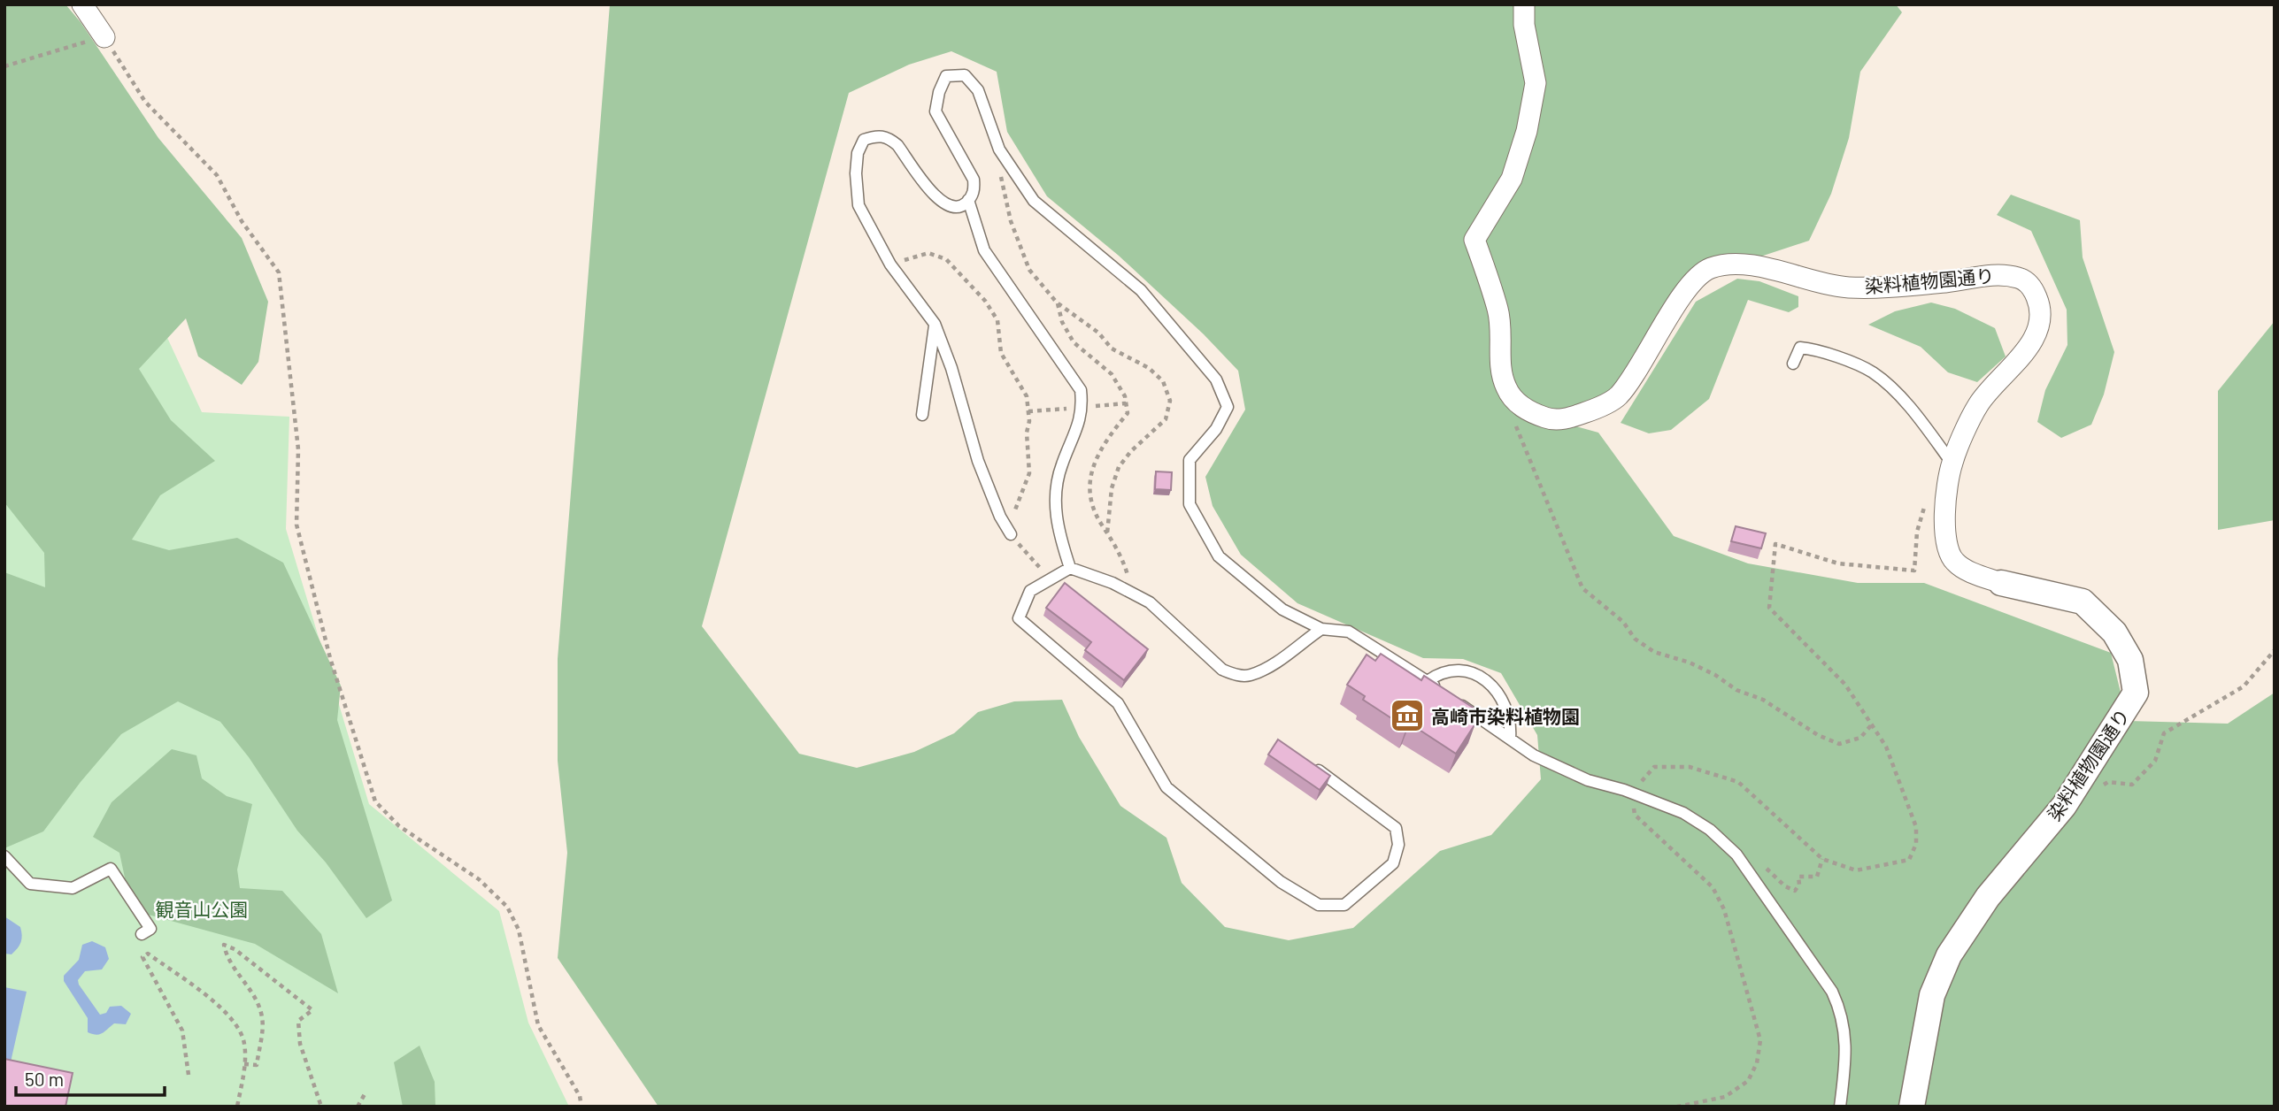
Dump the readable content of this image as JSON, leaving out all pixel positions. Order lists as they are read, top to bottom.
{
  "streets": {
    "street": ["染料植物園通り"]
  },
  "parks": ["観音山公園"],
  "places": {
    "museum": ["高崎市染料植物園"]
  },
  "scale_bar": "50 m"
}
